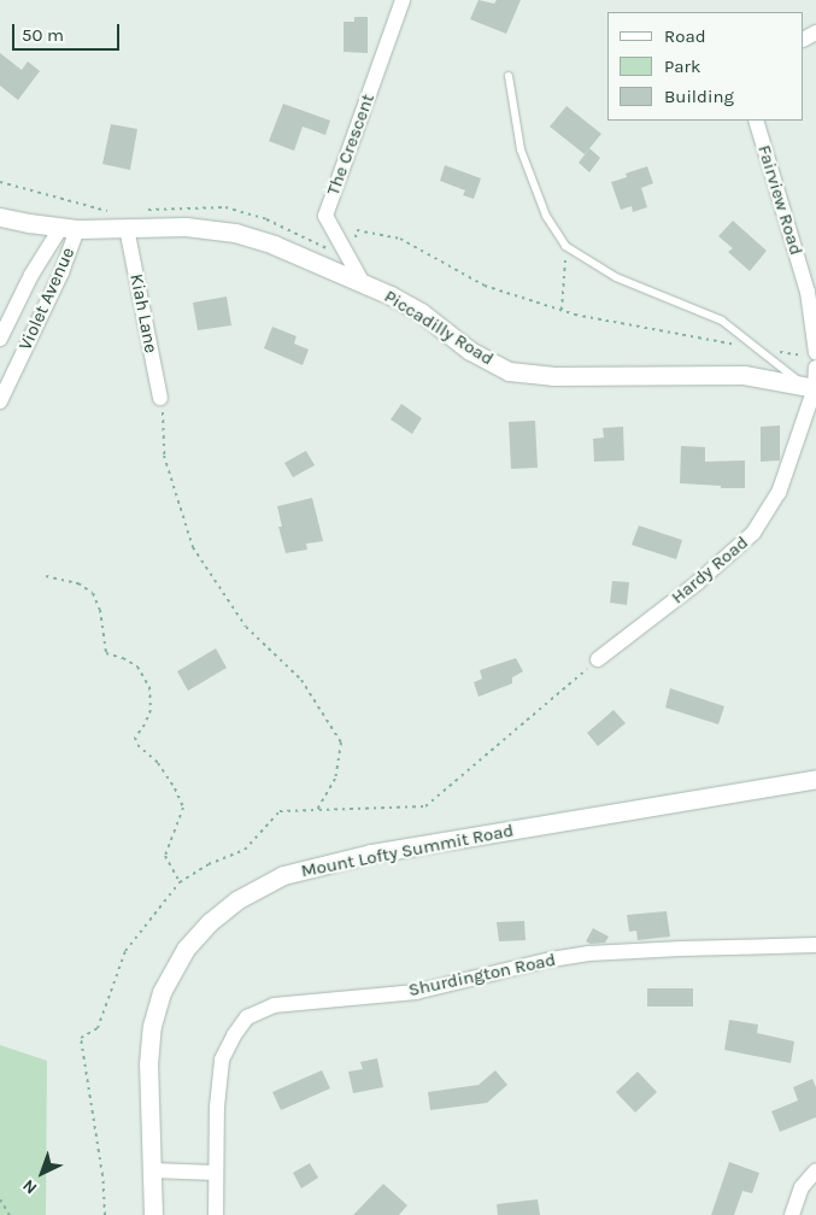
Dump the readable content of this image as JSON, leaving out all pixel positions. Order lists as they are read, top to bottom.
{
  "streets": {
    "main road": ["Piccadilly Road", "Mount Lofty Summit Road"],
    "street": [
      "The Crescent",
      "Fairview Road",
      "Violet Avenue",
      "Kiah Lane",
      "Hardy Road",
      "Shurdington Road"
    ]
  },
  "crossings": [
    ["The Crescent", "Piccadilly Road"],
    ["Fairview Road", "Piccadilly Road"],
    ["Fairview Road", "Hardy Road"],
    ["Violet Avenue", "Piccadilly Road"],
    ["Kiah Lane", "Piccadilly Road"],
    ["Piccadilly Road", "Hardy Road"]
  ],
  "legend": ["Road", "Park", "Building"],
  "scale_bar": "50 m",
  "north": "bottom left"
}
